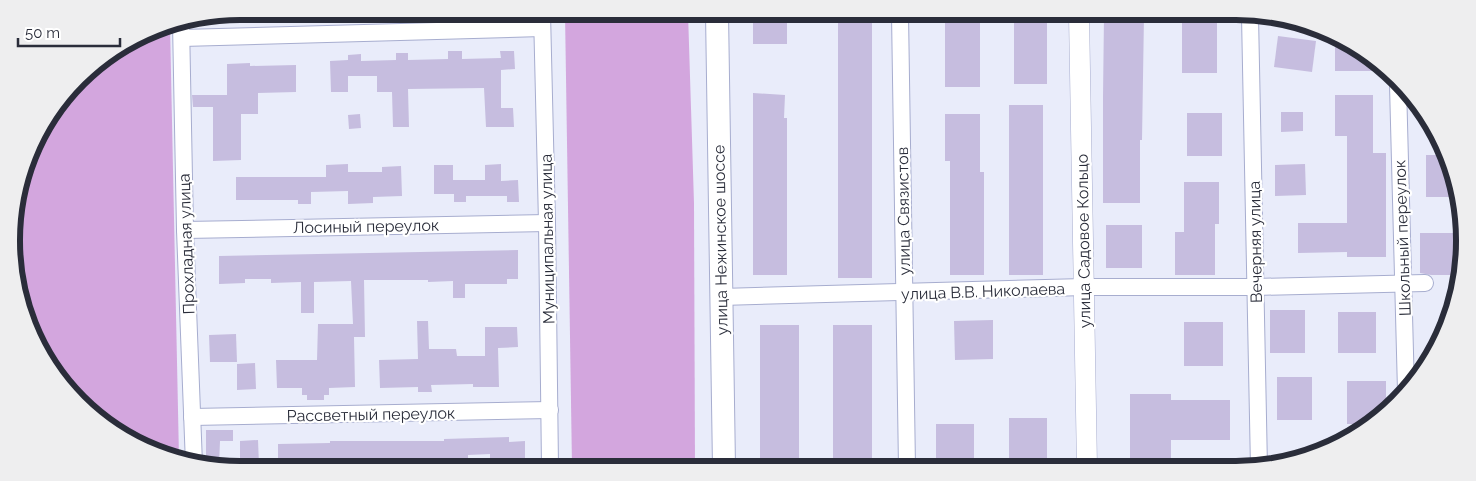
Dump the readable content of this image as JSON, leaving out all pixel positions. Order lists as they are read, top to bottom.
{
  "streets": {
    "main road": ["улица Нежинское шоссе"],
    "street": [
      "улица Связистов",
      "Лосиный переулок",
      "Школьный переулок",
      "Муниципальная улица",
      "улица Садовое Кольцо",
      "Вечерняя улица",
      "Прохладная улица",
      "улица В.В. Николаева",
      "Рассветный переулок"
    ]
  },
  "crossings": [
    ["улица Связистов", "улица В.В. Николаева"],
    ["Лосиный переулок", "Муниципальная улица"],
    ["Лосиный переулок", "Прохладная улица"],
    ["Школьный переулок", "улица В.В. Николаева"],
    ["Муниципальная улица", "Рассветный переулок"],
    ["улица Нежинское шоссе", "улица В.В. Николаева"],
    ["улица Садовое Кольцо", "улица В.В. Николаева"],
    ["Вечерняя улица", "улица В.В. Николаева"],
    ["Прохладная улица", "Рассветный переулок"]
  ],
  "scale_bar": "50 m"
}
